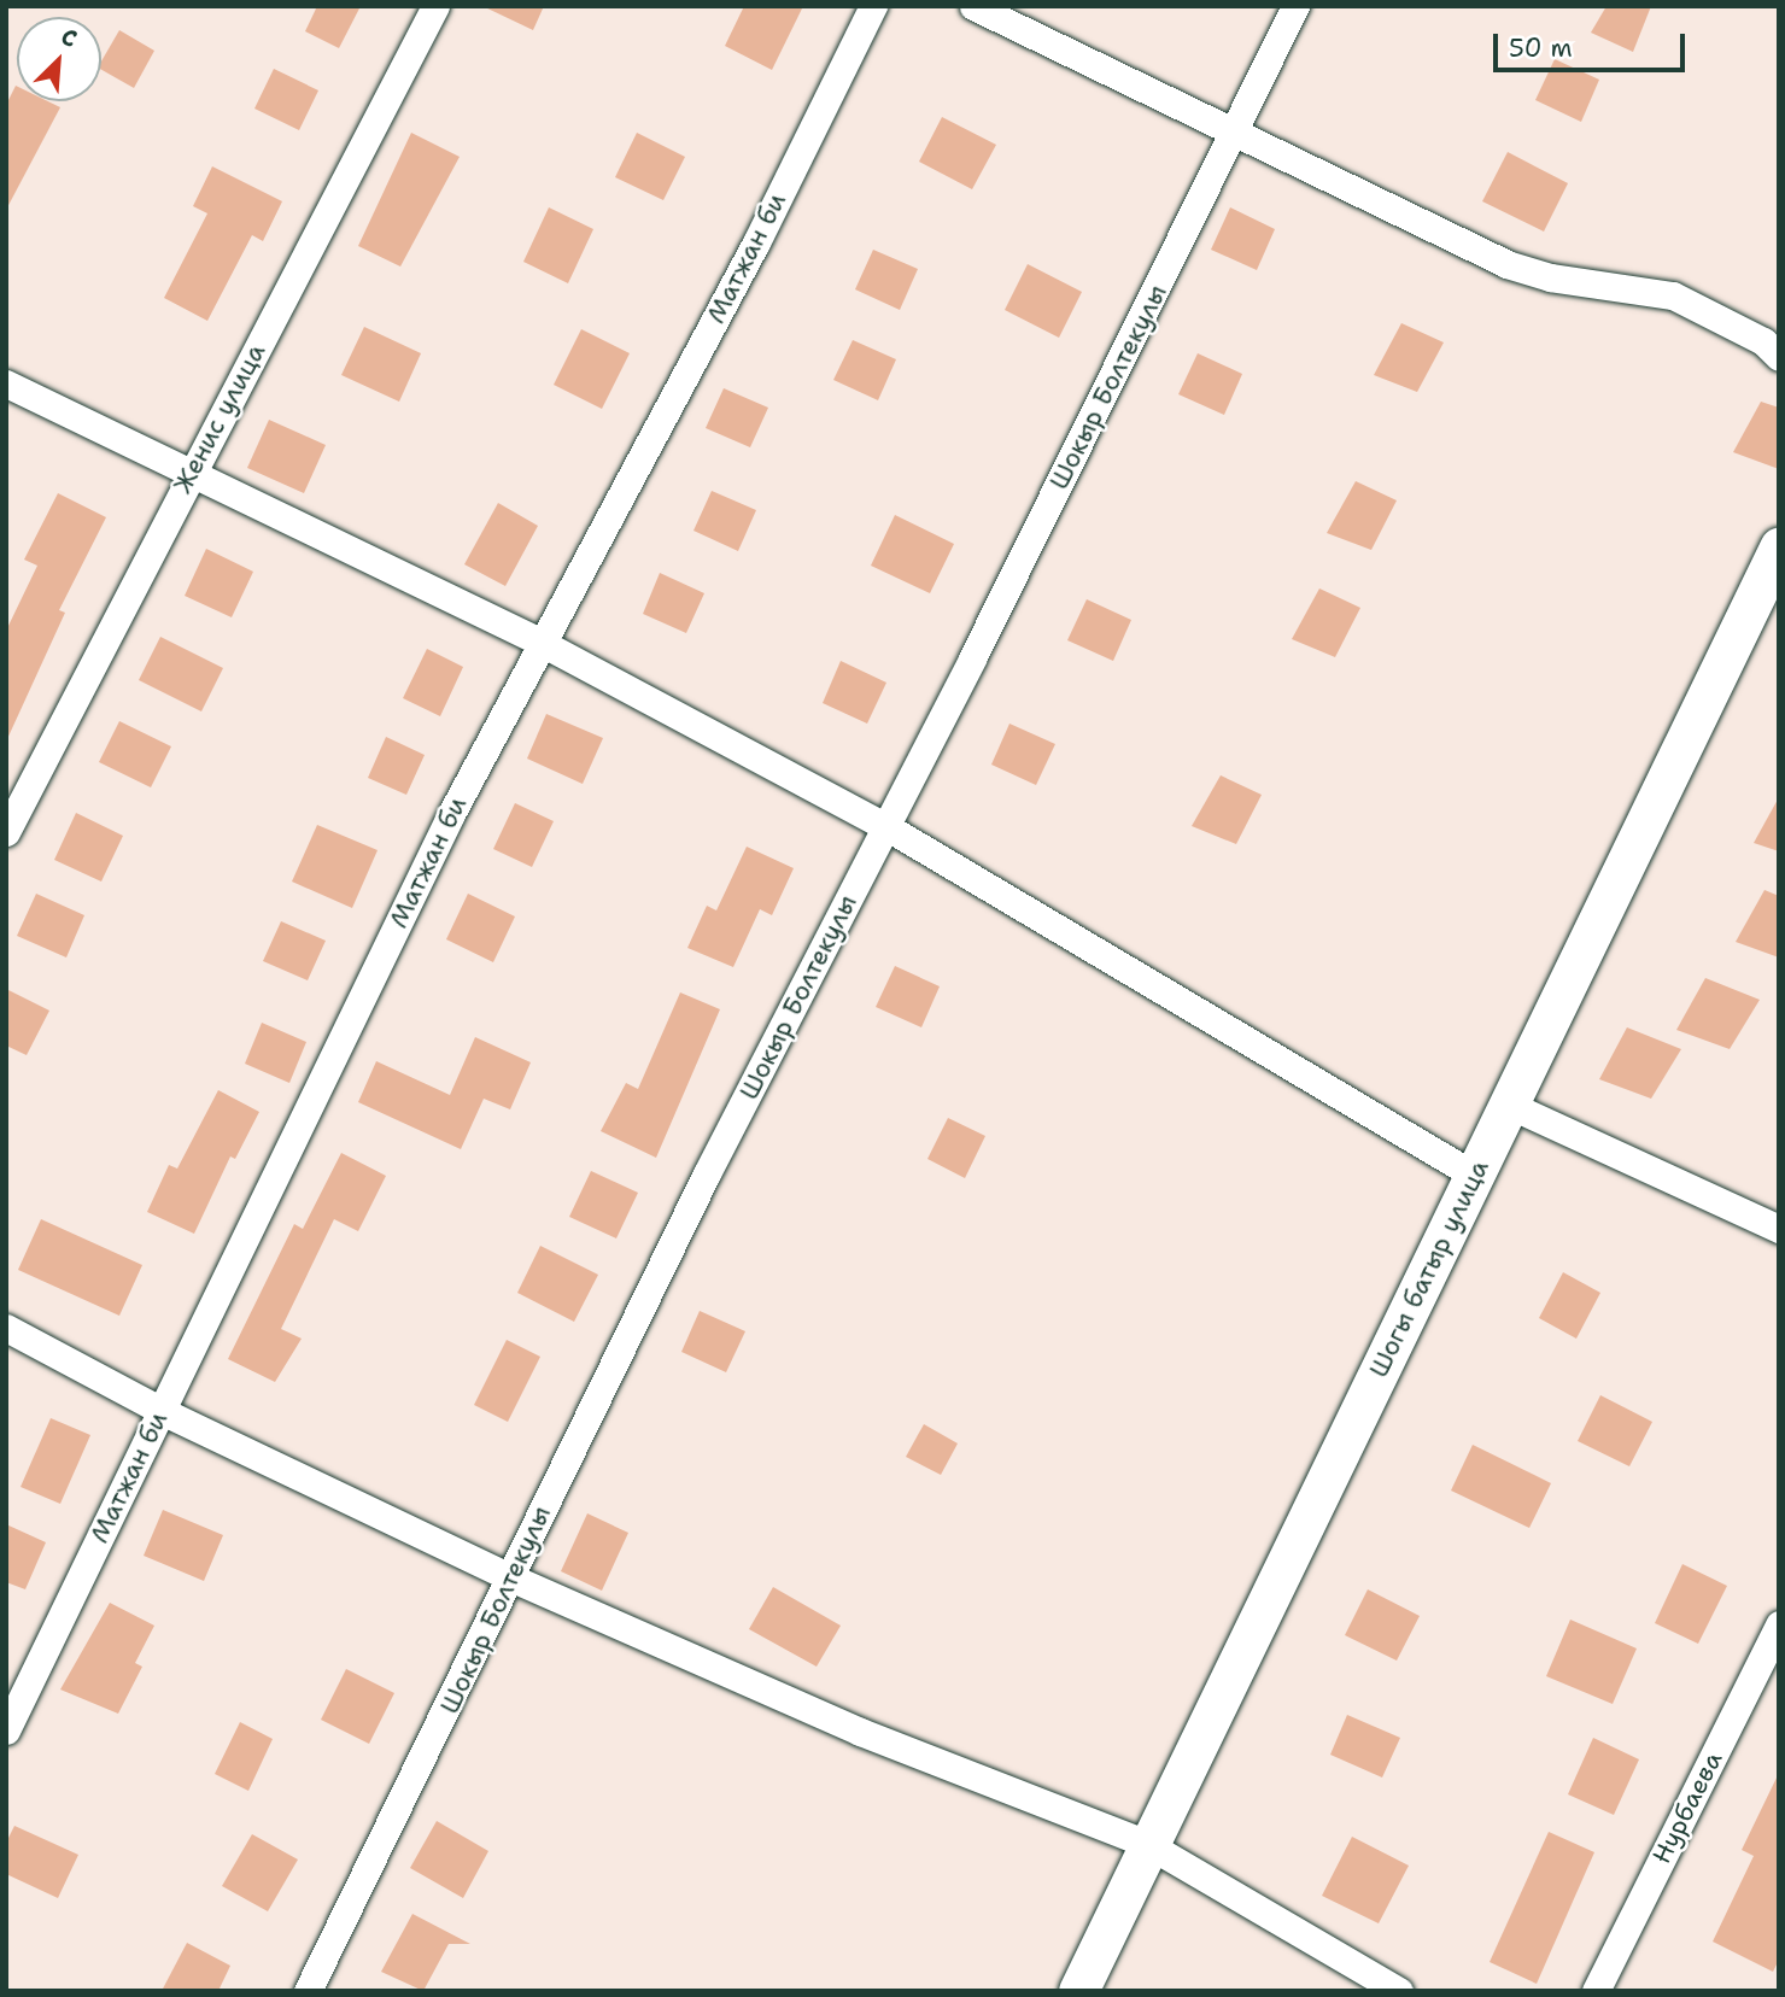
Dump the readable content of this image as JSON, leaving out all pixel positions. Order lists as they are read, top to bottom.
{
  "streets": {
    "street": [
      "Матжан би",
      "Шокыр Болтекулы",
      "Женис улица",
      "Шогы батыр улица",
      "Нурбаева"
    ]
  },
  "scale_bar": "50 m",
  "north": "top right"
}
